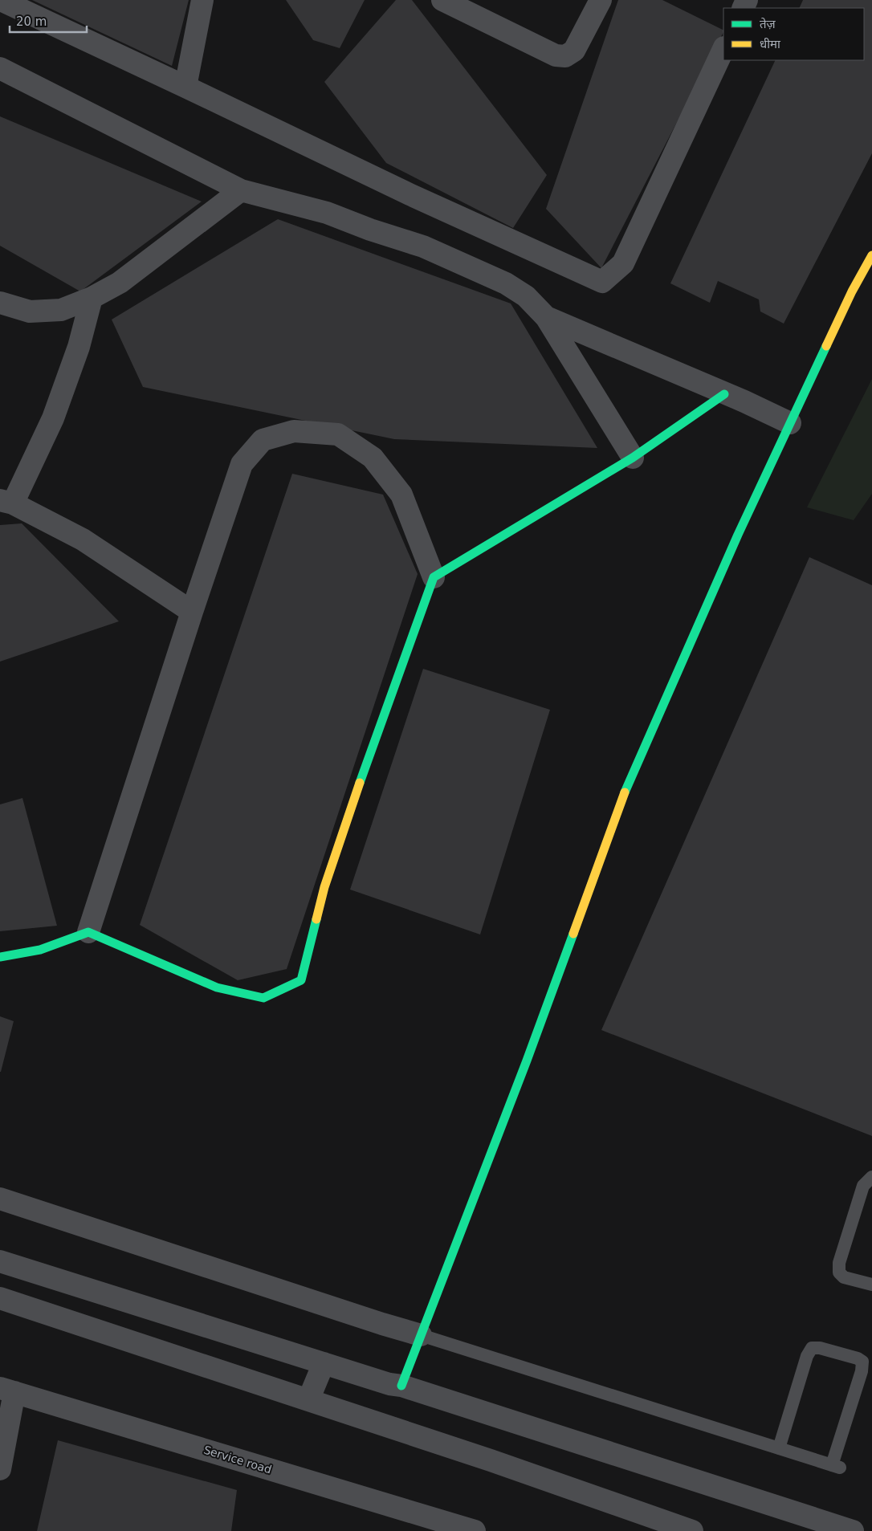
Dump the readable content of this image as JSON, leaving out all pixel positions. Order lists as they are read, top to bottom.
{
  "streets": {
    "street": ["Service road"]
  },
  "legend": ["तेज़", "धीमा"],
  "scale_bar": "20 m"
}
